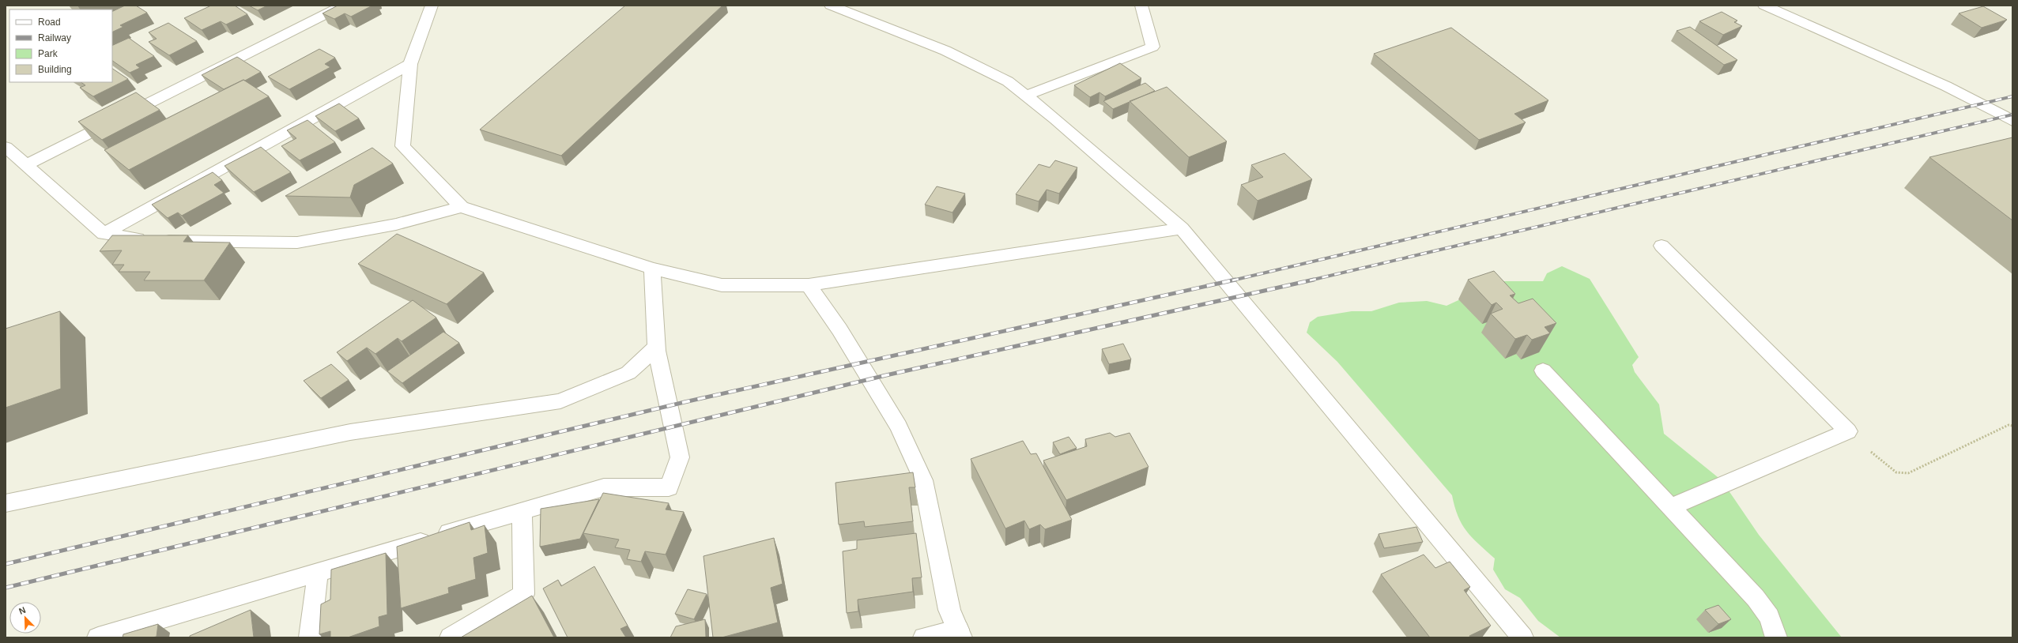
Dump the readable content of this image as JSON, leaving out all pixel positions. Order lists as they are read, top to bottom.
{
  "legend": [
    "Road",
    "Railway",
    "Park",
    "Building"
  ],
  "north": "top left"
}
